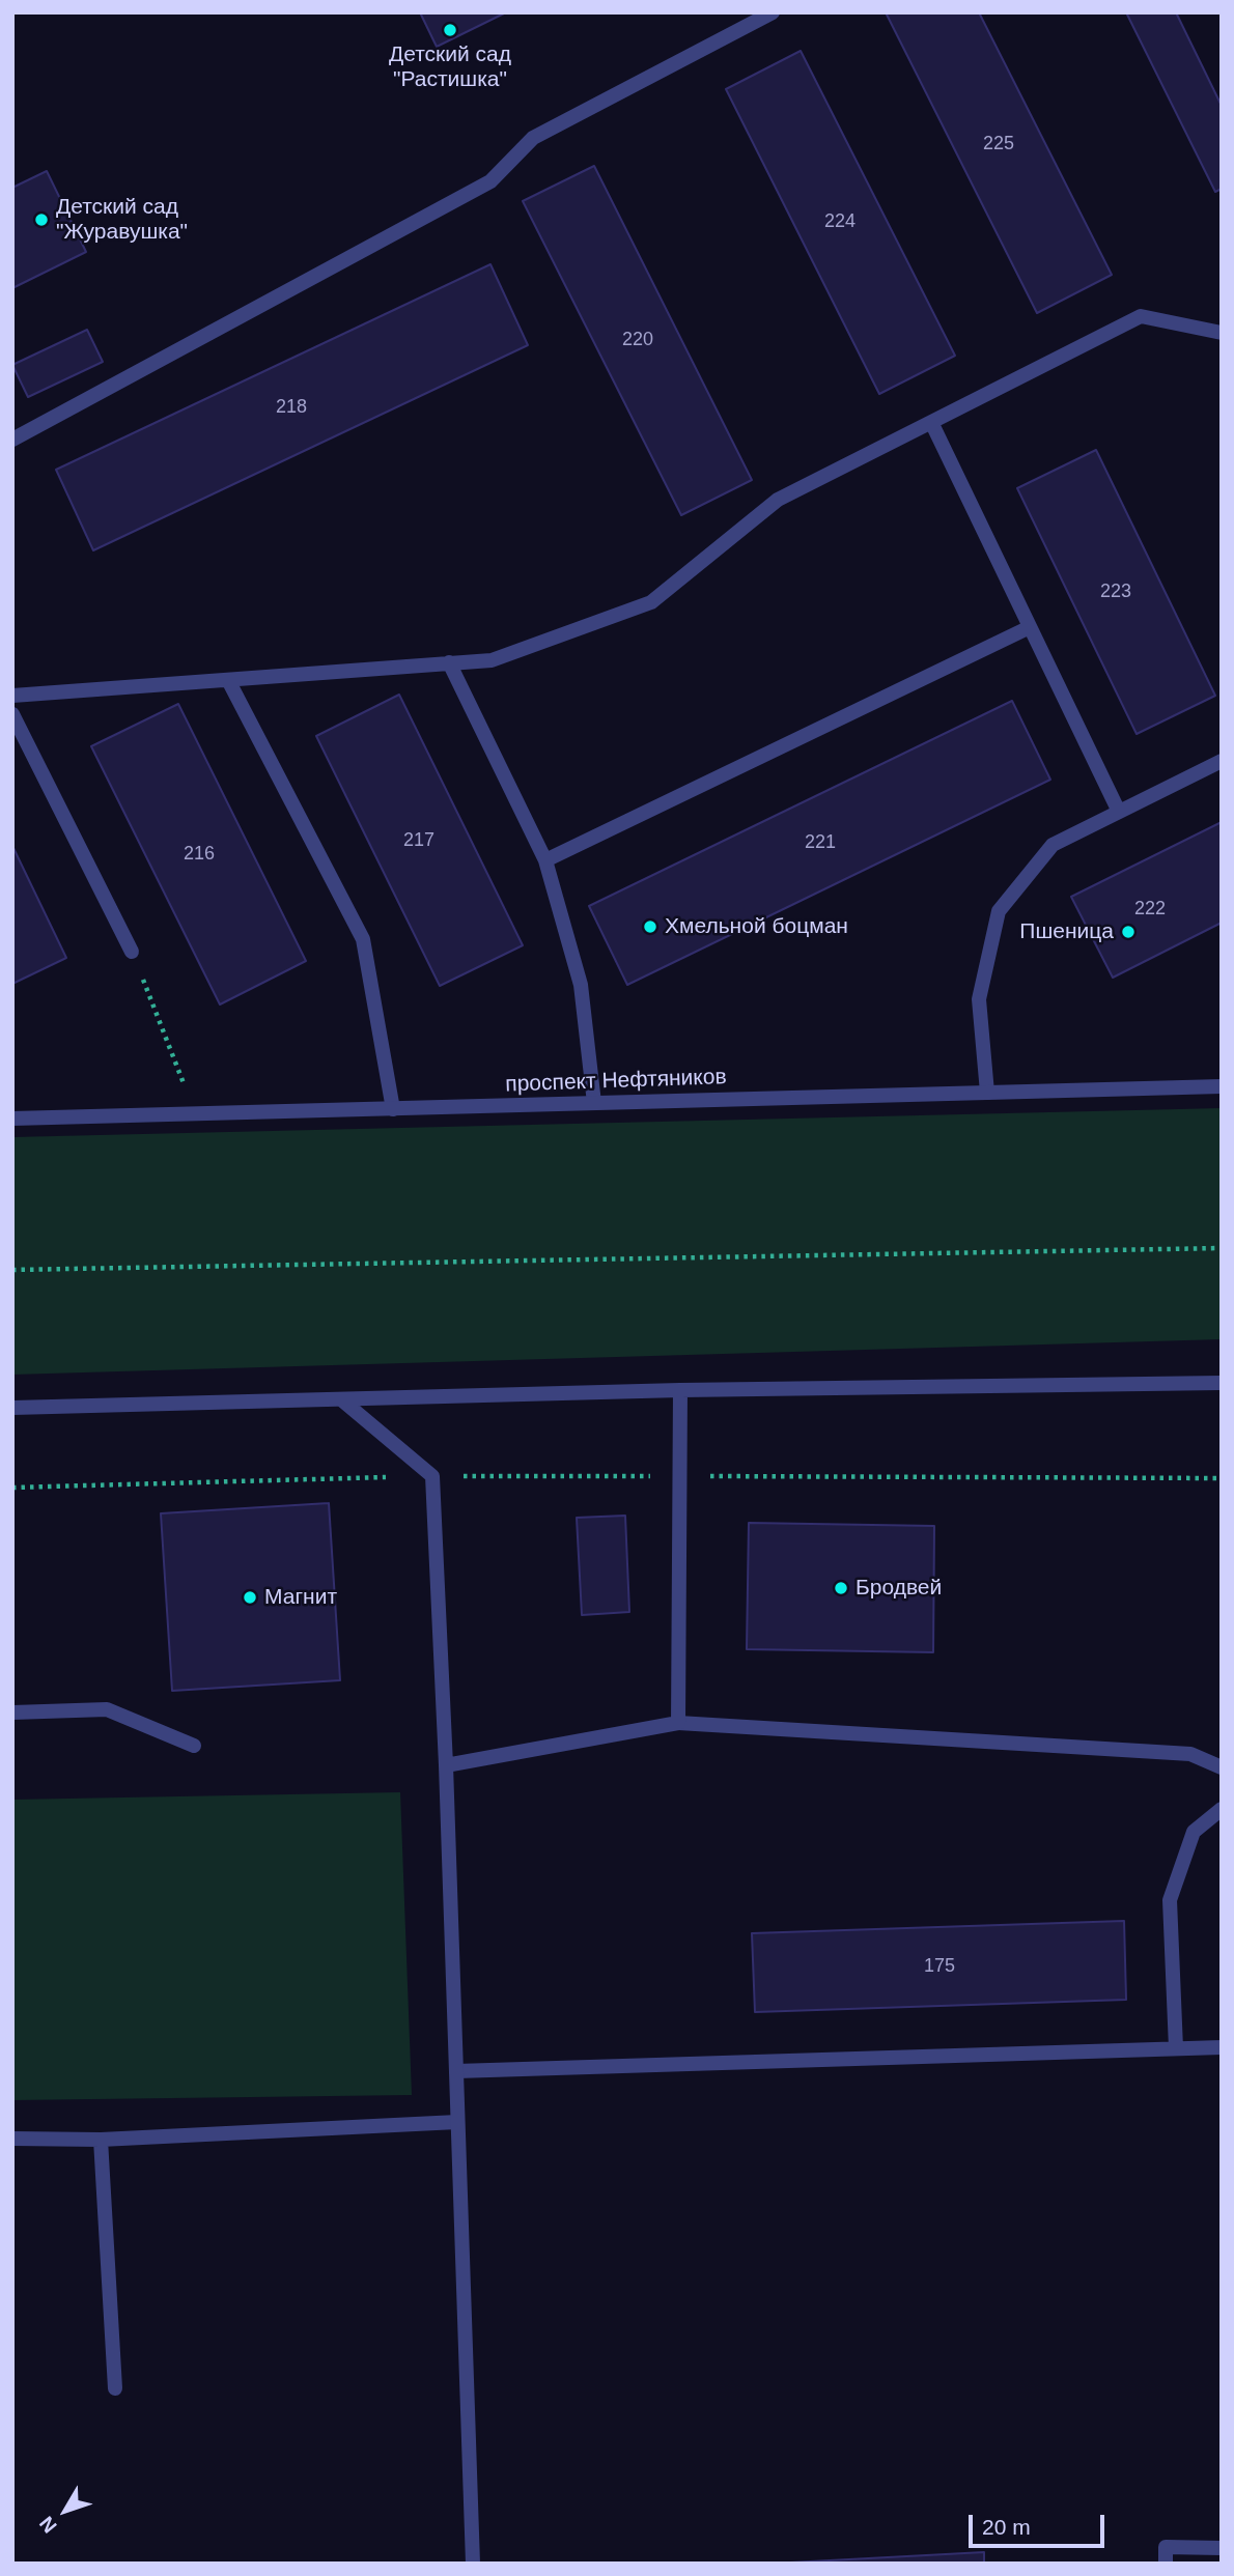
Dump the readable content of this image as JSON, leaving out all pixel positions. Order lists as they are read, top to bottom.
{
  "streets": {
    "street": ["проспект Нефтяников"]
  },
  "places": [
    "Детский сад \"Растишка\"",
    "Детский сад \"Журавушка\"",
    "Хмельной боцман",
    "Пшеница",
    "Бродвей",
    "Магнит"
  ],
  "house_numbers": [
    "225",
    "224",
    "220",
    "218",
    "223",
    "217",
    "221",
    "216",
    "222",
    "175"
  ],
  "scale_bar": "20 m",
  "north": "bottom left"
}
